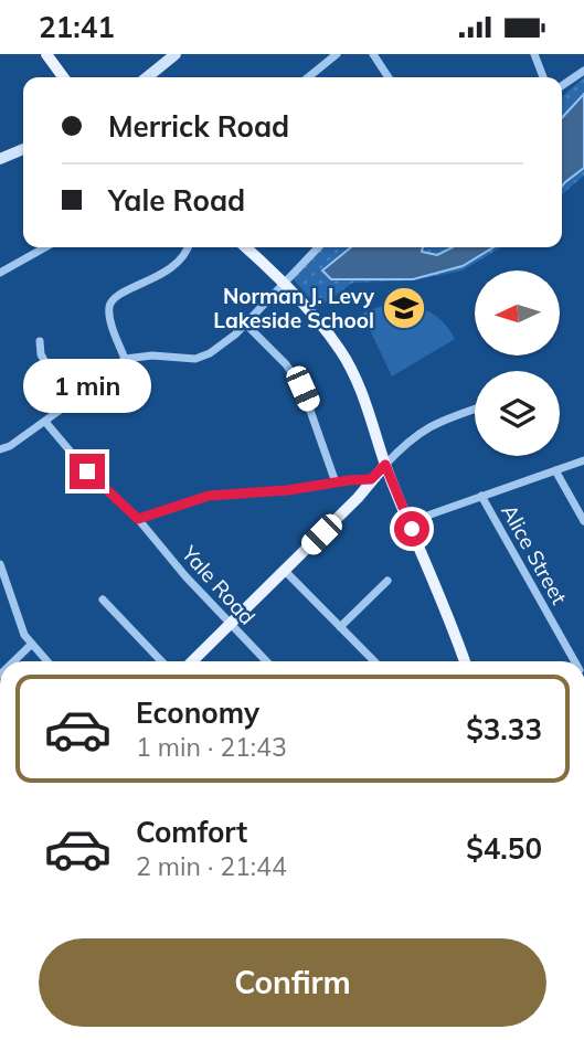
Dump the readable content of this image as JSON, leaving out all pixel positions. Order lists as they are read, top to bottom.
{
  "streets": {
    "street": ["Alice Street", "Yale Road"]
  },
  "places": {
    "school or university": ["Norman J. Levy Lakeside School"]
  },
  "north": "left",
  "page": {
    "status": "21:41",
    "banner": ["Merrick Road", "Yale Road"],
    "bubble": "1 min",
    "list": [
      {
        "name": "Economy",
        "note": "1 min · 21:43",
        "value": "$3.33"
      },
      {
        "name": "Comfort",
        "note": "2 min · 21:44",
        "value": "$4.50"
      }
    ],
    "buttons": "Confirm"
  }
}
